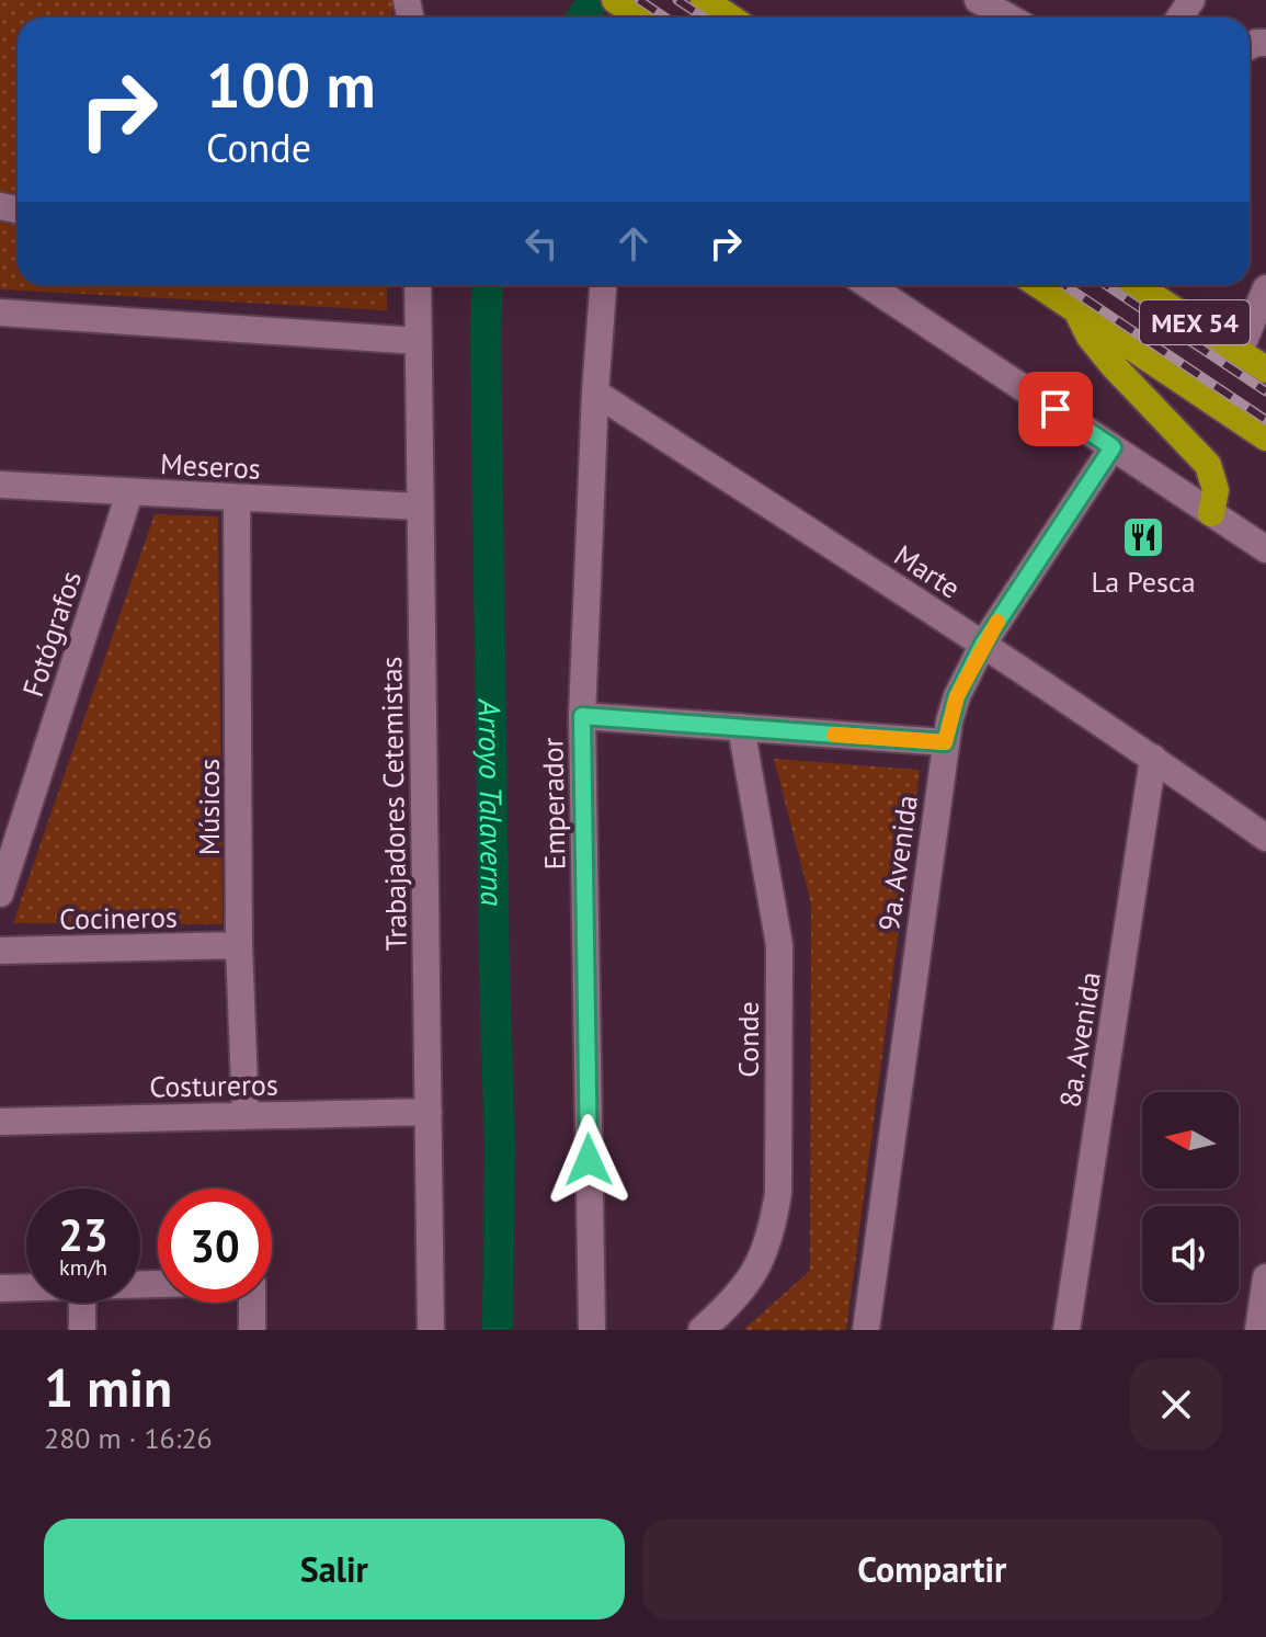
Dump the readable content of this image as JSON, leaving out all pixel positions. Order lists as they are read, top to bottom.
{
  "streets": {
    "highway": ["MEX 54"],
    "street": [
      "Meseros",
      "Marte",
      "Fotógrafos",
      "Trabajadores Cetemistas",
      "Emperador",
      "Músicos",
      "9a. Avenida",
      "Cocineros",
      "Conde",
      "8a. Avenida",
      "Costureros"
    ]
  },
  "crossings": [
    ["Meseros", "Fotógrafos"],
    ["Meseros", "Trabajadores Cetemistas"],
    ["Meseros", "Músicos"],
    ["Marte", "Emperador"],
    ["Marte", "9a. Avenida"],
    ["Marte", "8a. Avenida"],
    ["Trabajadores Cetemistas", "Costureros"],
    ["Músicos", "Cocineros"],
    ["Músicos", "Costureros"]
  ],
  "water": ["Arroyo Talaverna"],
  "places": {
    "restaurant": ["La Pesca"]
  },
  "north": "left",
  "page": {
    "turn": ["100 m", "Conde"],
    "speed": "23 km/h",
    "limit": "30",
    "heading": ["1 min", "280 m · 16:26"],
    "buttons": ["Salir", "Compartir"]
  }
}
